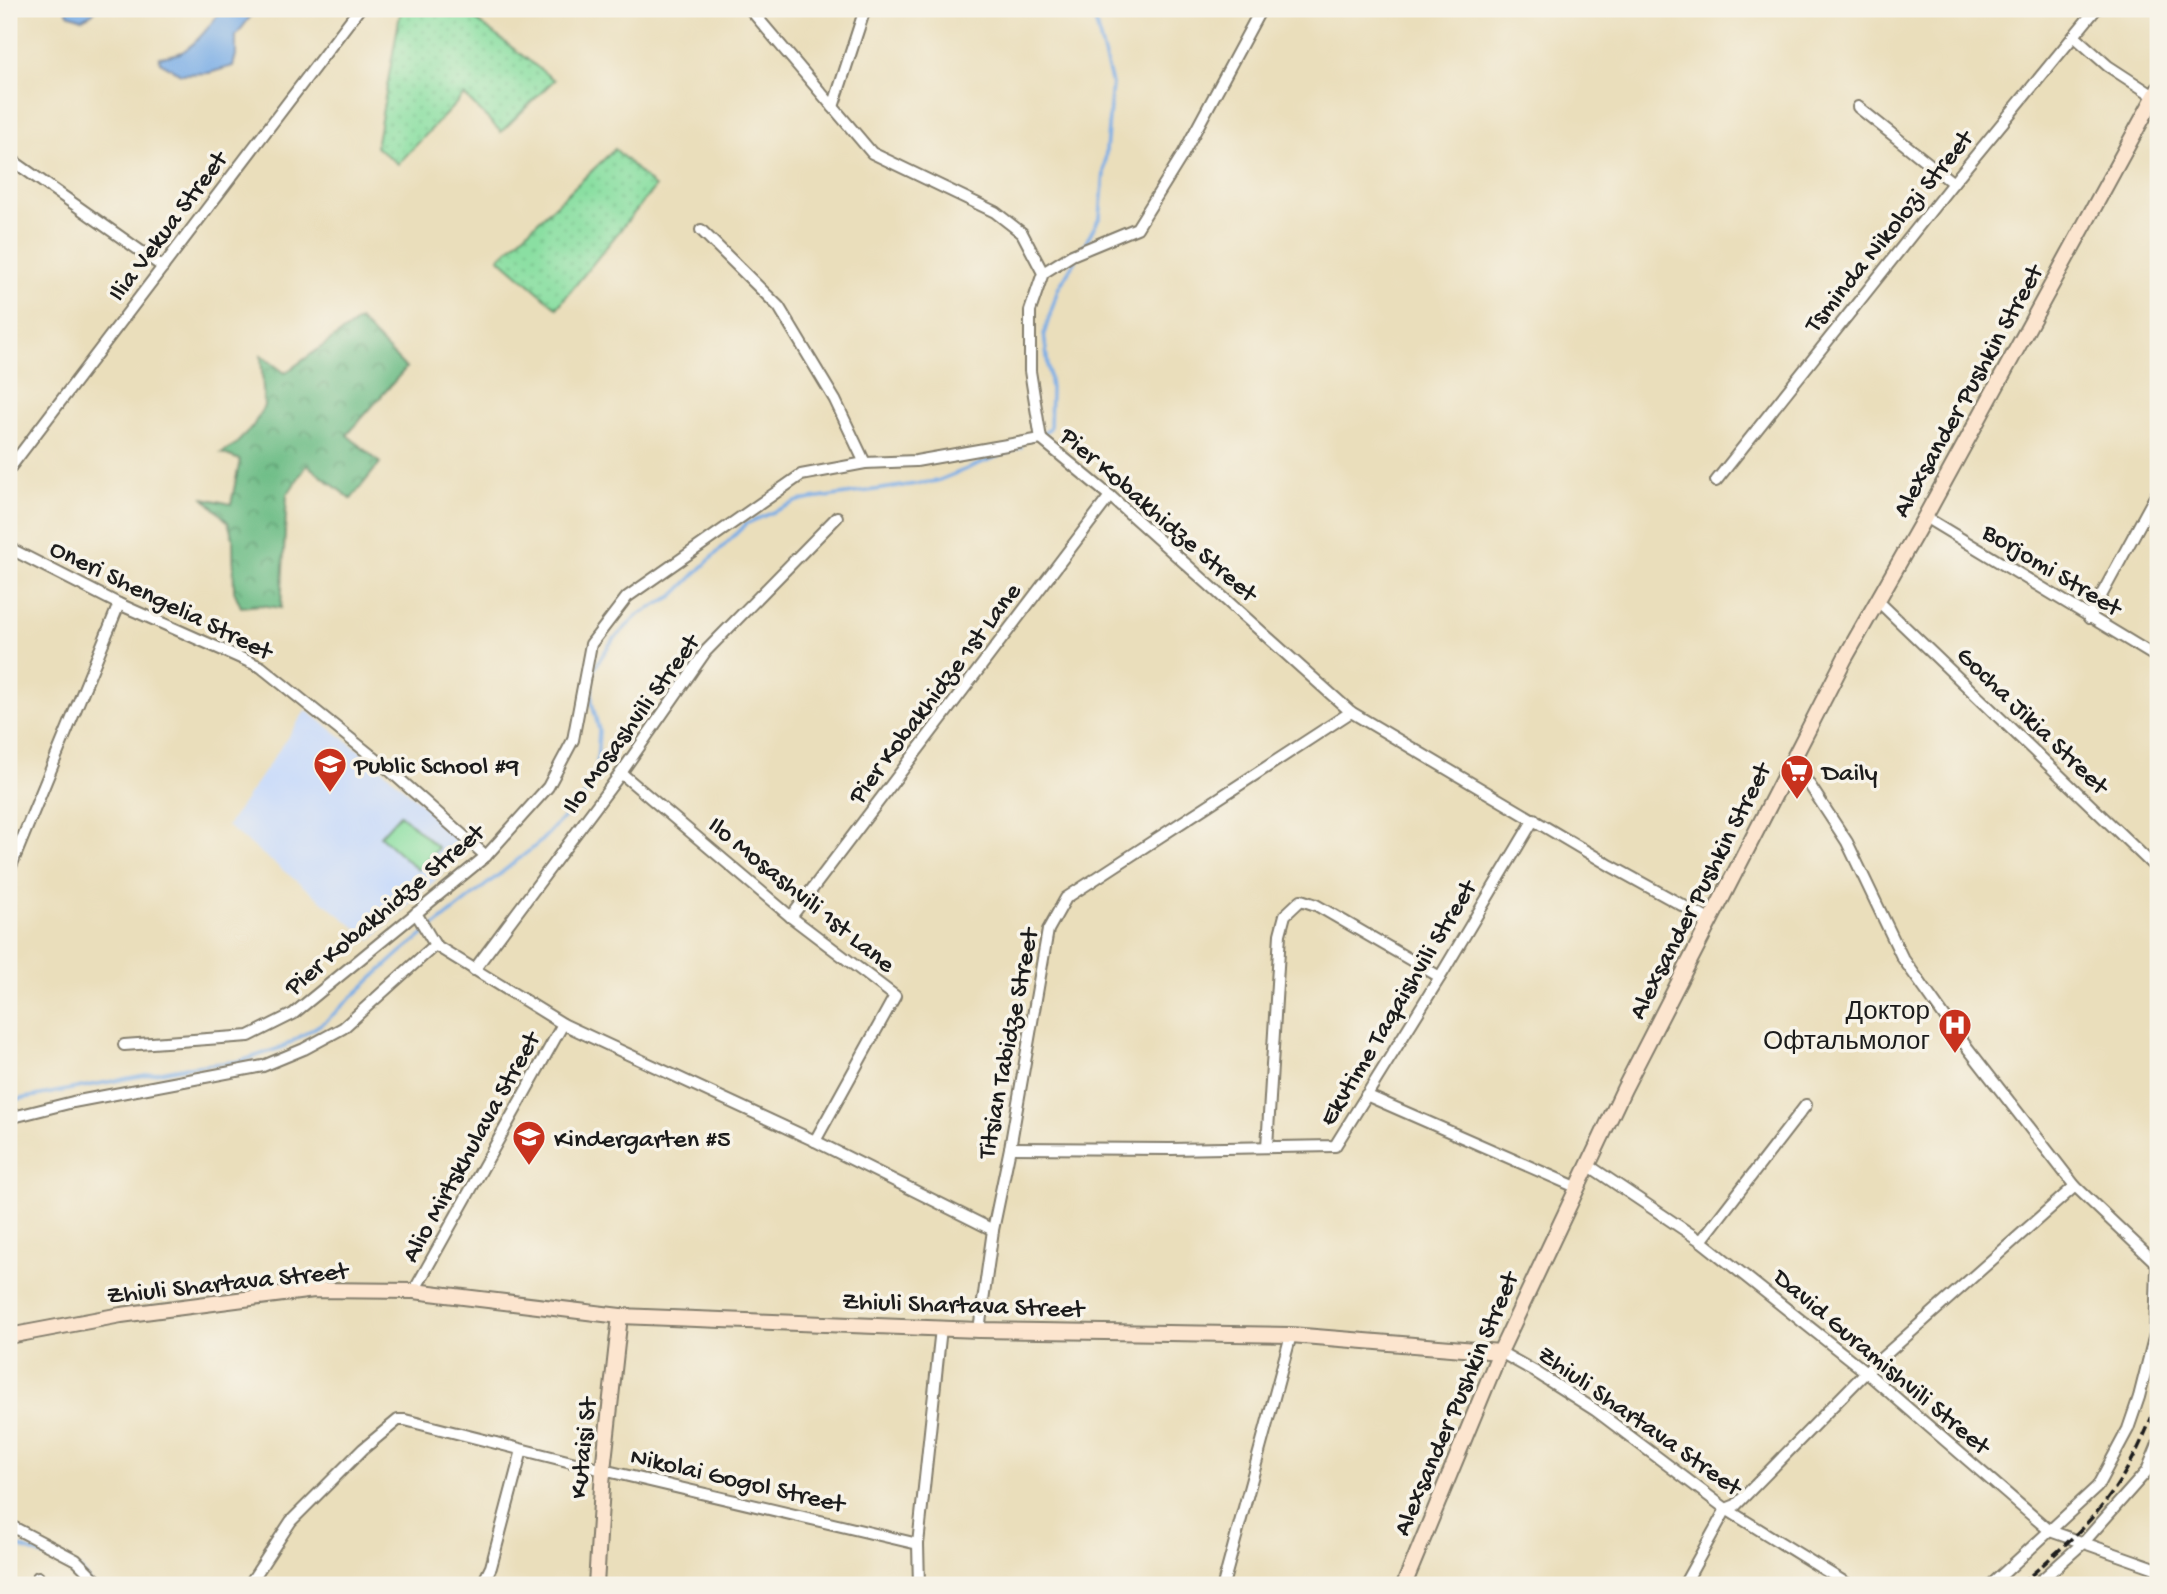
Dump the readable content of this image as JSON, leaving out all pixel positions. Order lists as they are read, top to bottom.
{
  "streets": {
    "street": [
      "Ilia Vekua Street",
      "Tsminda Nikolozi Street",
      "Alexsander Pushkin Street",
      "Pier Kobakhidze Street",
      "Borjomi Street",
      "Oneri Shengelia Street",
      "Pier Kobakhidze 1st Lane",
      "Gocha Jikia Street",
      "Ilo Mosashvili Street",
      "Ilo Mosashvili 1st Lane",
      "Ekvtime Taqaishvili Street",
      "Titsian Tabidze Street",
      "Alio Mirtskhulava Street",
      "Zhiuli Shartava Street",
      "David Guramishvili Street",
      "Kutaisi St",
      "Nikolai Gogol Street"
    ]
  },
  "crossings": [
    ["Alexsander Pushkin Street", "Pier Kobakhidze Street"],
    ["Alexsander Pushkin Street", "Borjomi Street"],
    ["Alexsander Pushkin Street", "Gocha Jikia Street"],
    ["Alexsander Pushkin Street", "Zhiuli Shartava Street"],
    ["Alexsander Pushkin Street", "David Guramishvili Street"],
    ["Pier Kobakhidze Street", "Oneri Shengelia Street"],
    ["Pier Kobakhidze Street", "Pier Kobakhidze 1st Lane"],
    ["Pier Kobakhidze Street", "Ekvtime Taqaishvili Street"],
    ["Pier Kobakhidze Street", "Titsian Tabidze Street"],
    ["Pier Kobakhidze 1st Lane", "Ilo Mosashvili 1st Lane"],
    ["Ilo Mosashvili Street", "Ilo Mosashvili 1st Lane"],
    ["Ekvtime Taqaishvili Street", "Titsian Tabidze Street"],
    ["Titsian Tabidze Street", "Zhiuli Shartava Street"],
    ["Alio Mirtskhulava Street", "Zhiuli Shartava Street"],
    ["Zhiuli Shartava Street", "Kutaisi St"],
    ["Kutaisi St", "Nikolai Gogol Street"]
  ],
  "places": {
    "school or university": ["Public School #9", "Kindergarten #5"],
    "supermarket": ["Daily"],
    "hospital": ["Доктор Офтальмолог"]
  }
}
